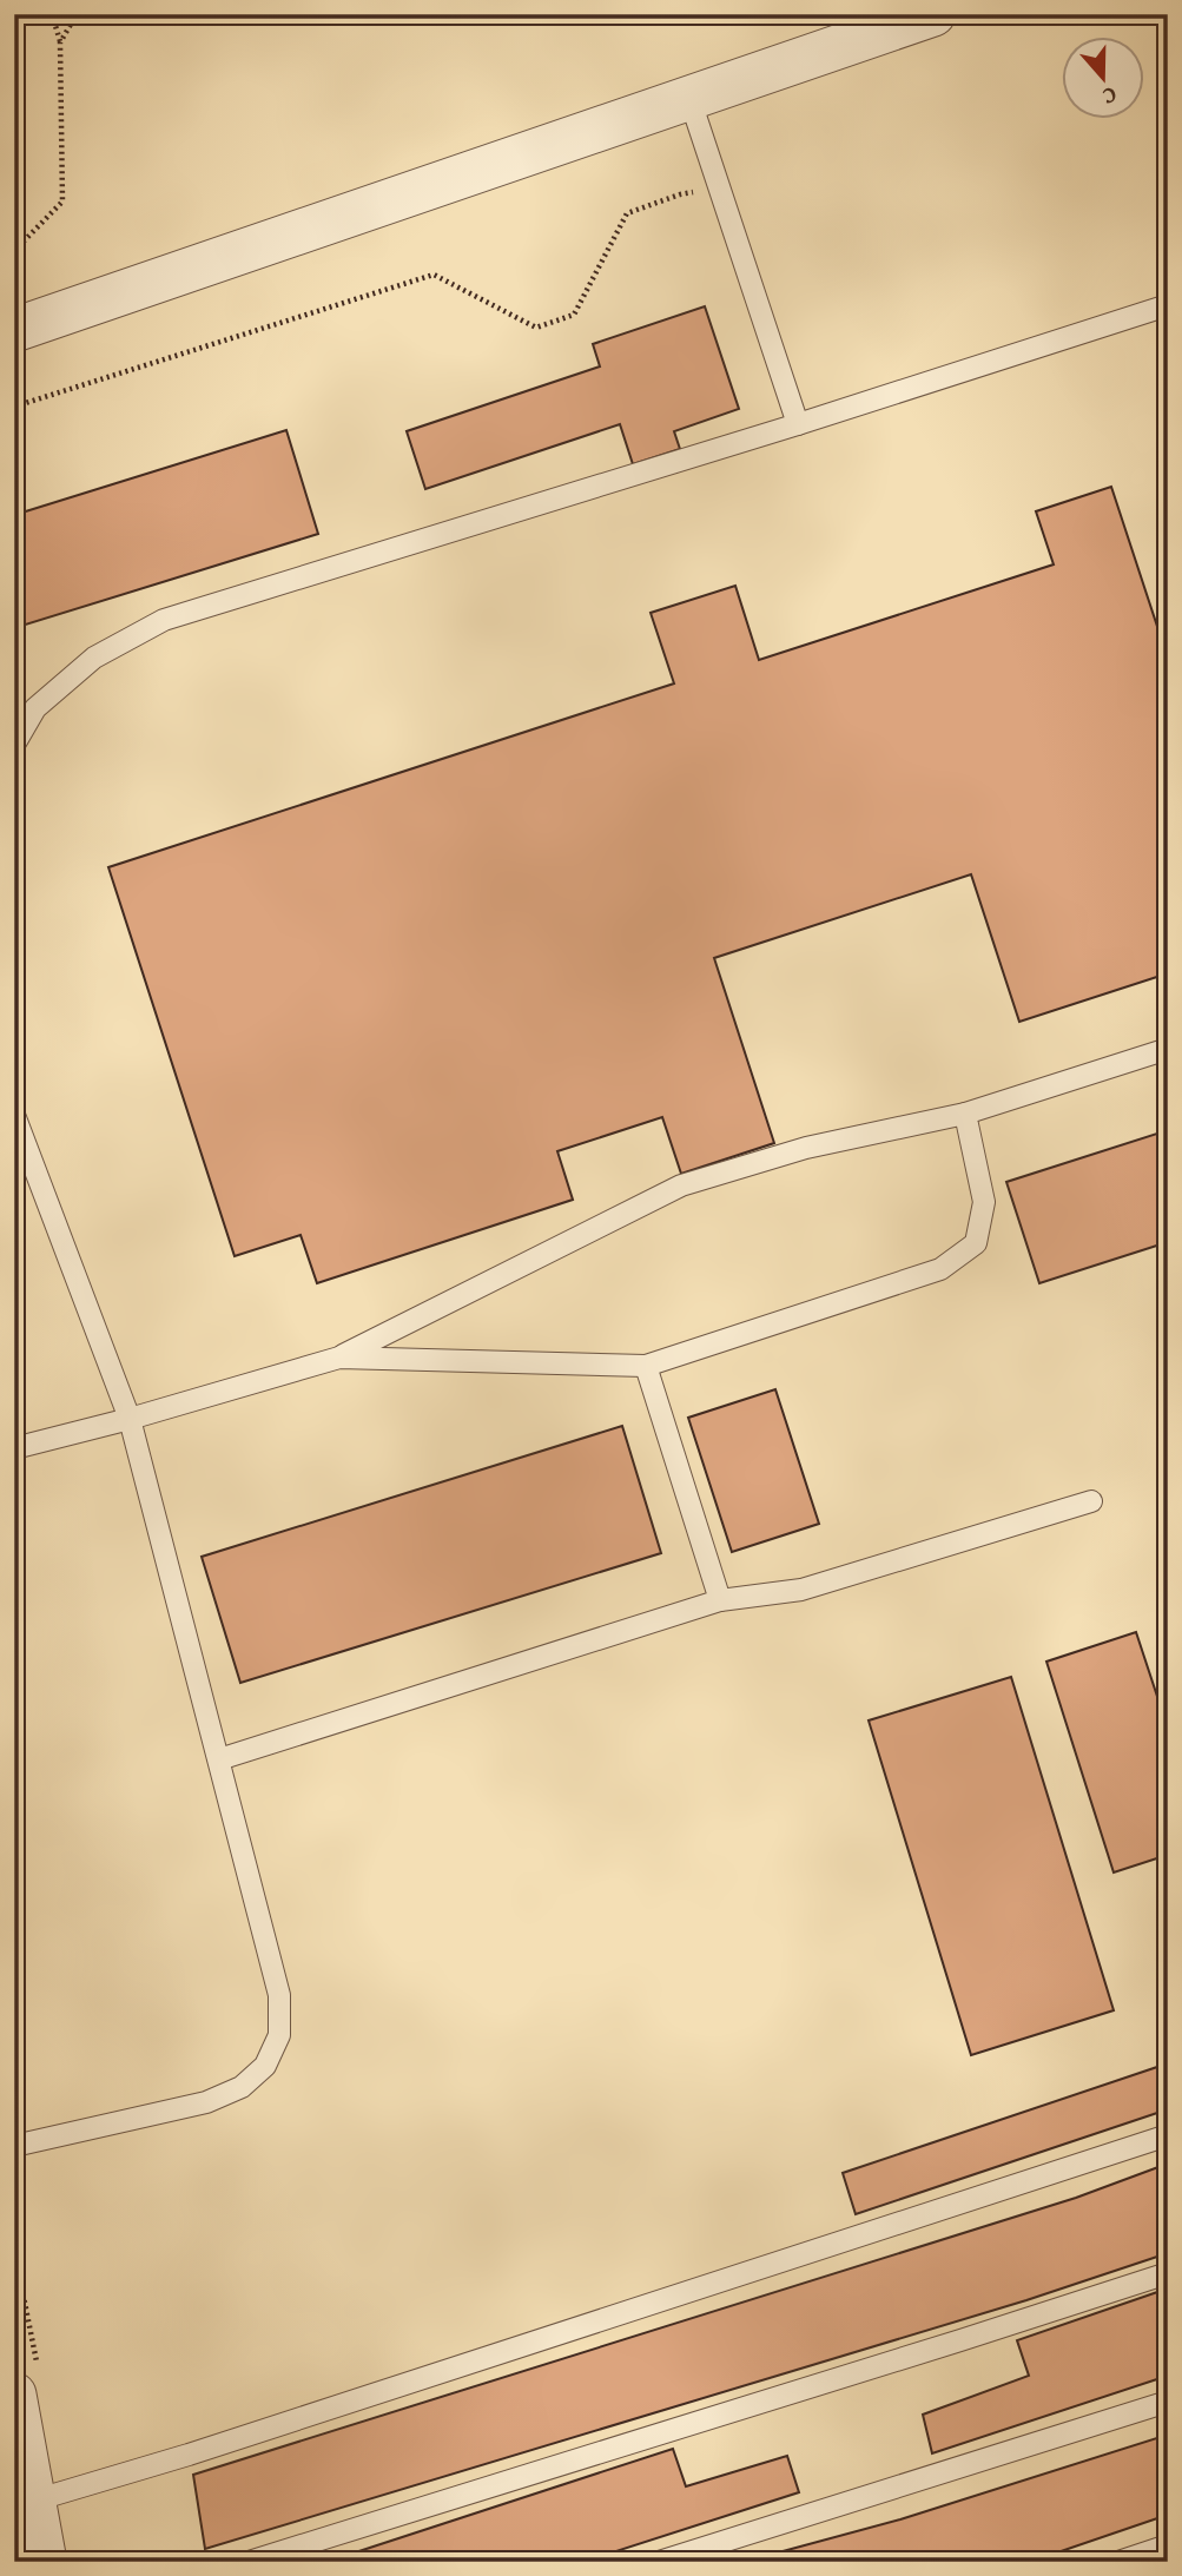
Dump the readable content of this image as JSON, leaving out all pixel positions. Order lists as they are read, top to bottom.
{
  "north": "bottom"
}
